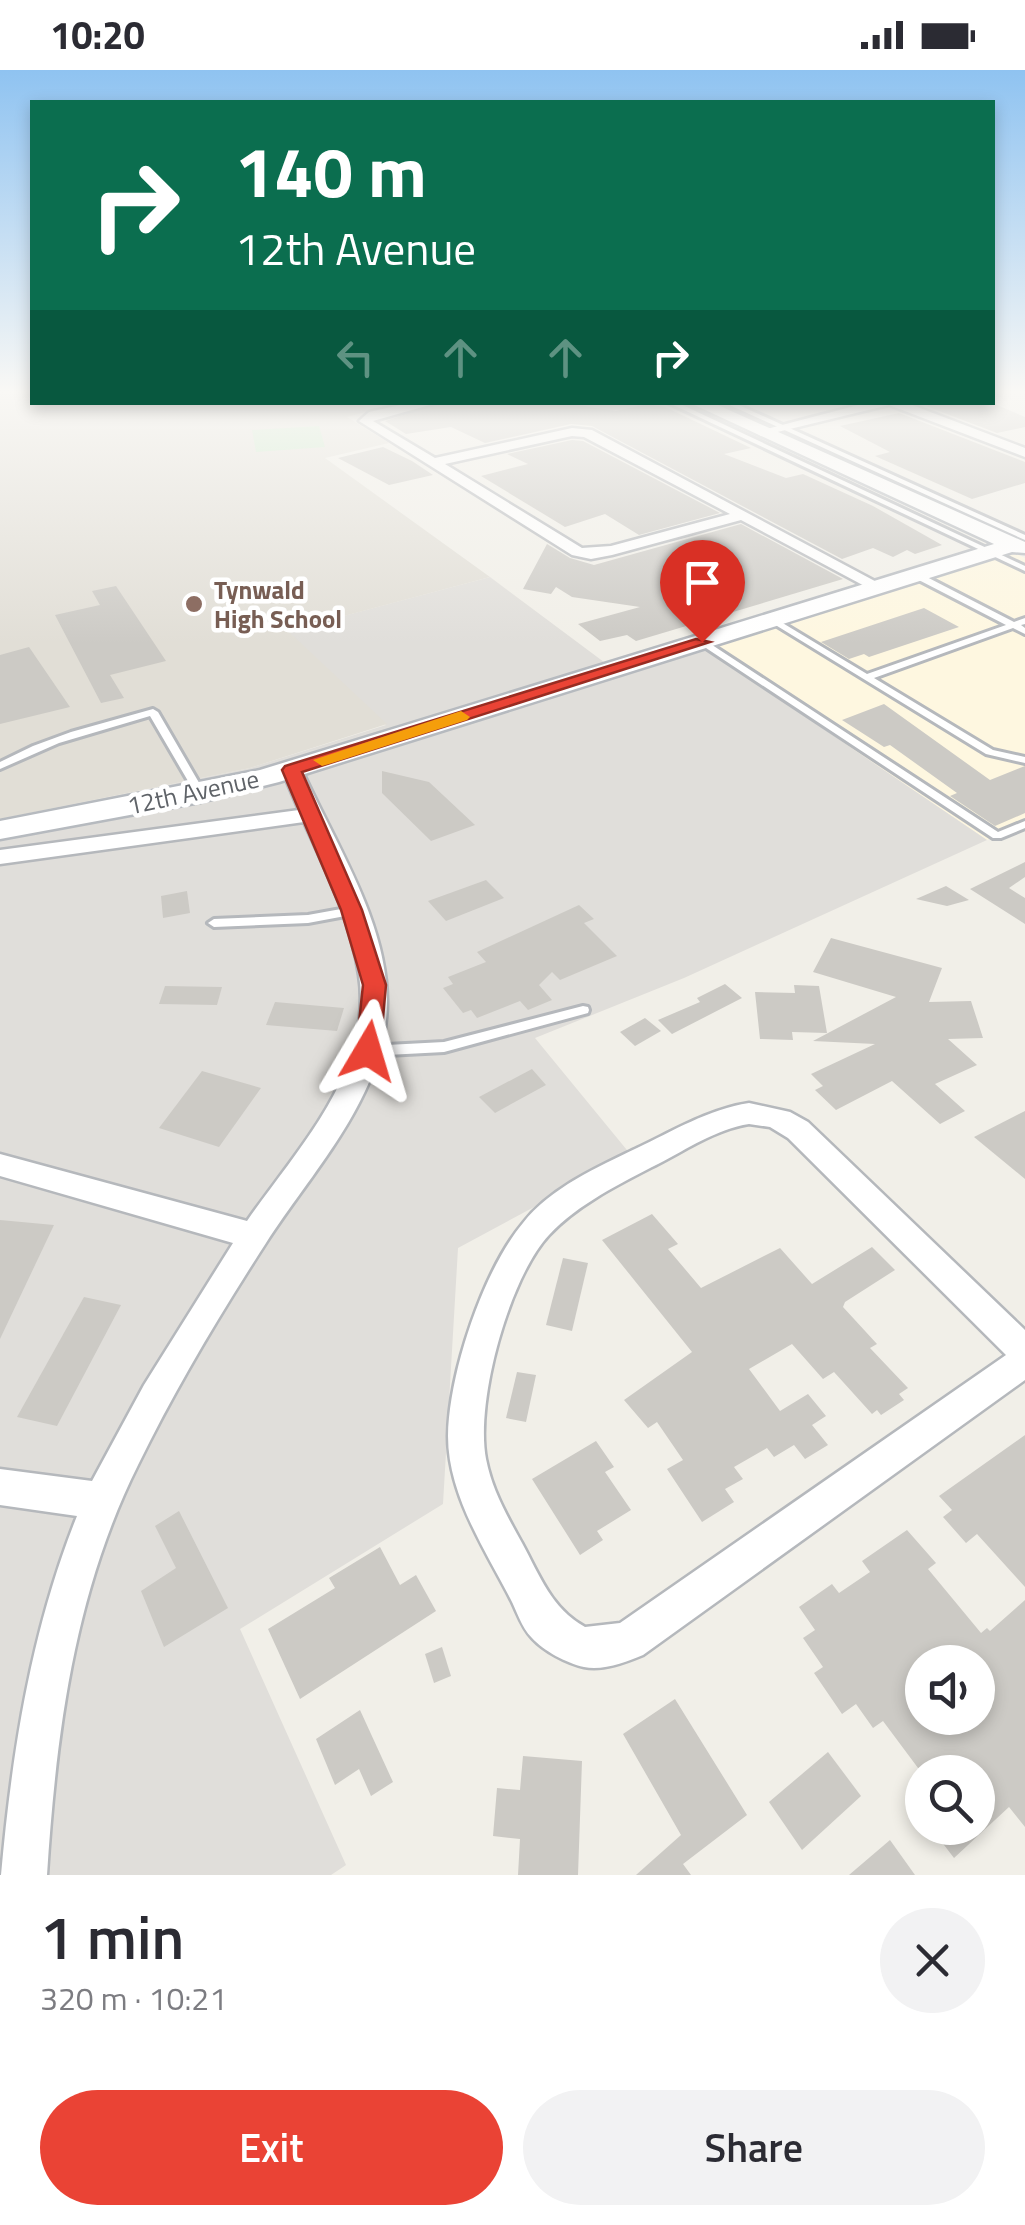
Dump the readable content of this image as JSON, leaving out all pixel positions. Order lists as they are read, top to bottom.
{
  "streets": {
    "street": ["12th Avenue"]
  },
  "places": ["Tynwald High School"],
  "page": {
    "status": "10:20",
    "turn": ["140 m", "12th Avenue"],
    "heading": ["1 min", "320 m · 10:21"],
    "buttons": ["Exit", "Share"]
  }
}
